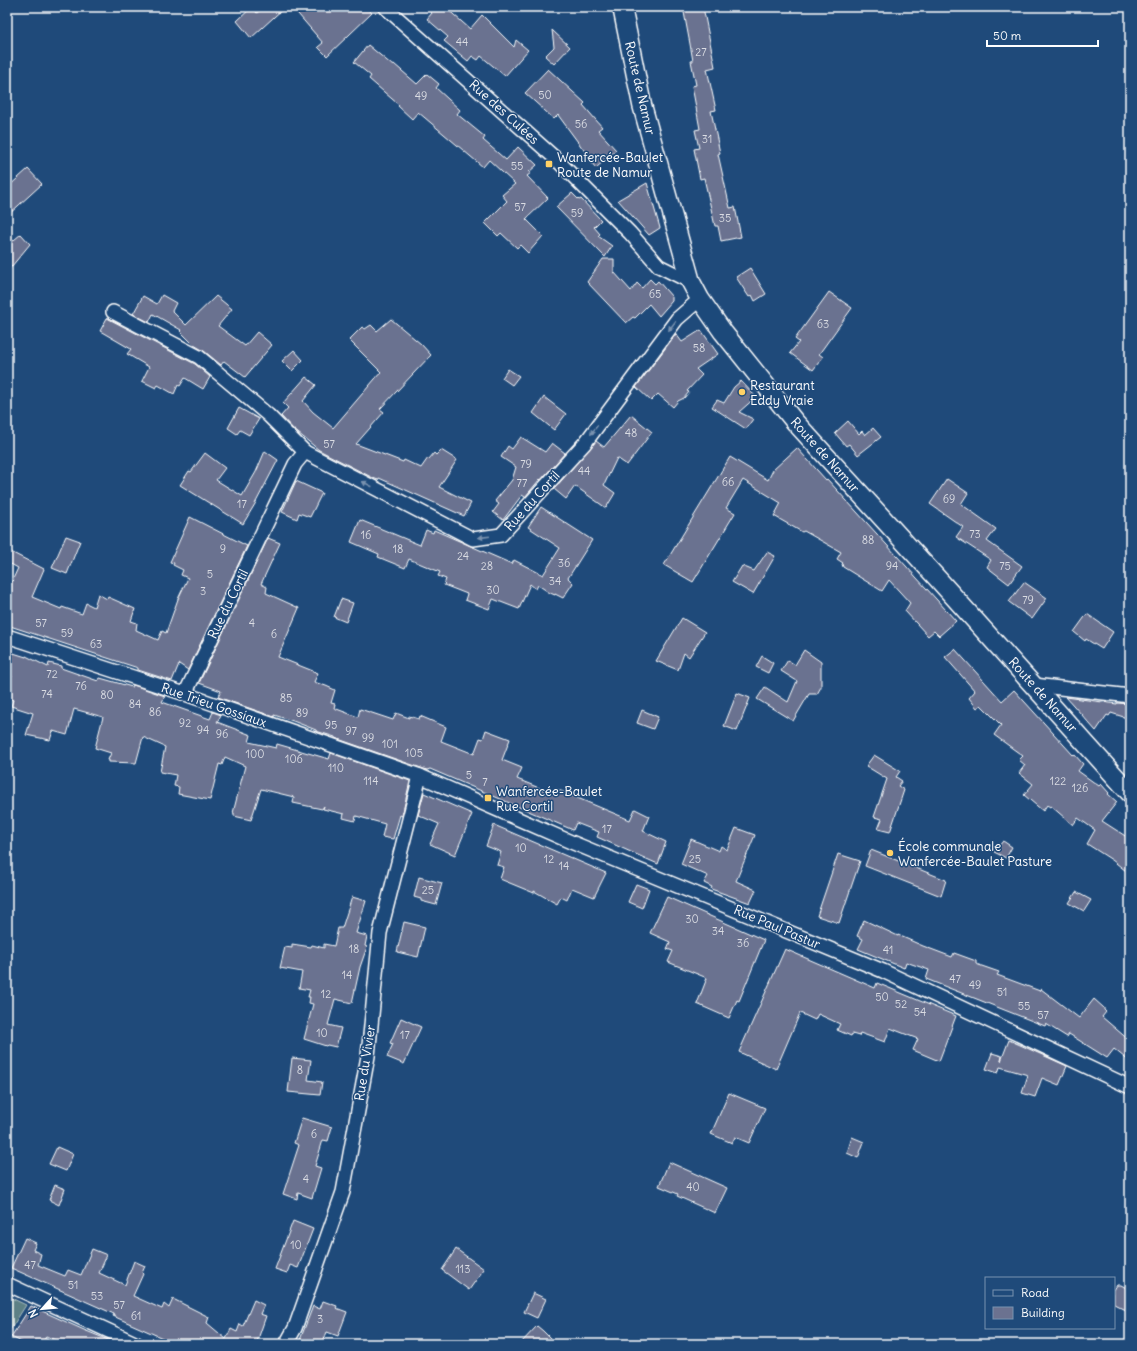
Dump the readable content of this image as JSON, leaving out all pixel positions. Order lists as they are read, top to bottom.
{
  "streets": {
    "main road": ["Route de Namur"],
    "street": [
      "Rue des Culées",
      "Rue du Cortil",
      "Rue Trieu Gossiaux",
      "Rue Paul Pastur",
      "Rue du Vivier"
    ]
  },
  "crossings": [
    ["Route de Namur", "Rue des Culées"],
    ["Route de Namur", "Rue du Cortil"],
    ["Rue du Cortil", "Rue Trieu Gossiaux"],
    ["Rue Trieu Gossiaux", "Rue Paul Pastur"],
    ["Rue Trieu Gossiaux", "Rue du Vivier"],
    ["Rue Paul Pastur", "Rue du Vivier"]
  ],
  "one_way": ["Rue du Cortil"],
  "places": {
    "transit": ["Wanfercée-Baulet Route de Namur", "Wanfercée-Baulet Rue Cortil"],
    "other": ["Restaurant Eddy Vraie", "École communale Wanfercée-Baulet Pasture"]
  },
  "house_numbers": [
    "44",
    "27",
    "50",
    "49",
    "56",
    "31",
    "55",
    "57",
    "59",
    "35",
    "65",
    "63",
    "58",
    "48",
    "57",
    "79",
    "44",
    "66",
    "77",
    "69",
    "17",
    "73",
    "16",
    "88",
    "9",
    "18",
    "24",
    "36",
    "28",
    "94",
    "75",
    "5",
    "34",
    "30",
    "3",
    "79",
    "57",
    "4",
    "59",
    "6",
    "63",
    "72",
    "76",
    "74",
    "80",
    "85",
    "84",
    "86",
    "89",
    "92",
    "95",
    "94",
    "97",
    "96",
    "99",
    "101",
    "105",
    "100",
    "106",
    "110",
    "5",
    "114",
    "122",
    "7",
    "126",
    "17",
    "10",
    "12",
    "25",
    "14",
    "25",
    "30",
    "34",
    "36",
    "18",
    "41",
    "14",
    "47",
    "49",
    "51",
    "12",
    "50",
    "52",
    "55",
    "54",
    "57",
    "10",
    "17",
    "8",
    "6",
    "4",
    "40",
    "10",
    "47",
    "113",
    "51",
    "53",
    "57",
    "61",
    "3"
  ],
  "legend": ["Road", "Building"],
  "scale_bar": "50 m",
  "north": "bottom left"
}
